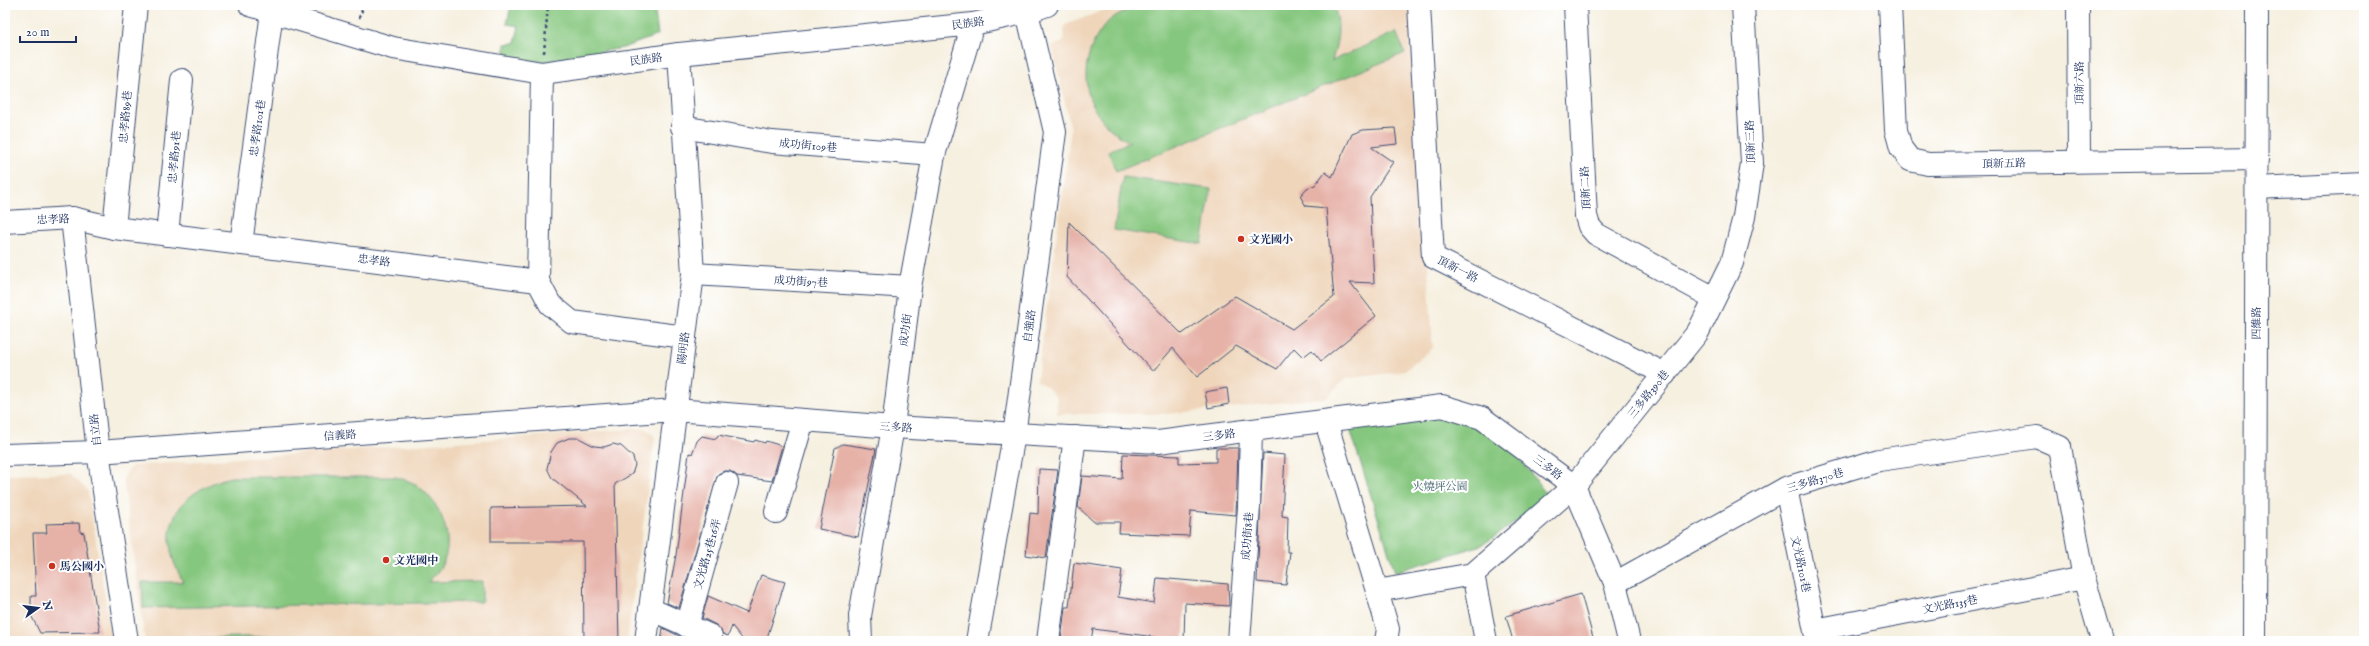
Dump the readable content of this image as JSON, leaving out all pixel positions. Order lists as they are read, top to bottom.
{
  "streets": {
    "street": [
      "民族路",
      "頂新六路",
      "忠孝路89巷",
      "忠孝路101巷",
      "頂新三路",
      "成功街109巷",
      "忠孝路91巷",
      "頂新五路",
      "頂新二路",
      "忠孝路",
      "頂新一路",
      "成功街97巷",
      "四維路",
      "自強路",
      "成功街",
      "陽明路",
      "三多路390巷",
      "三多路",
      "自立路",
      "信義路",
      "三多路370巷",
      "成功街8巷",
      "文光路25巷16弄",
      "文光路101巷",
      "文光路135巷"
    ]
  },
  "crossings": [
    ["民族路", "忠孝路101巷"],
    ["民族路", "自強路"],
    ["民族路", "成功街"],
    ["民族路", "陽明路"],
    ["頂新六路", "頂新五路"],
    ["忠孝路89巷", "忠孝路"],
    ["忠孝路101巷", "忠孝路"],
    ["頂新三路", "頂新二路"],
    ["頂新三路", "三多路390巷"],
    ["成功街109巷", "成功街"],
    ["成功街109巷", "陽明路"],
    ["忠孝路91巷", "忠孝路"],
    ["頂新五路", "四維路"],
    ["頂新二路", "三多路390巷"],
    ["忠孝路", "自立路"],
    ["頂新一路", "三多路390巷"],
    ["成功街97巷", "成功街"],
    ["成功街97巷", "陽明路"],
    ["自強路", "三多路"],
    ["成功街", "三多路"],
    ["陽明路", "三多路"],
    ["陽明路", "信義路"],
    ["三多路390巷", "三多路"],
    ["三多路", "信義路"],
    ["三多路", "三多路370巷"],
    ["三多路", "成功街8巷"],
    ["自立路", "信義路"],
    ["三多路370巷", "文光路101巷"],
    ["三多路370巷", "文光路135巷"],
    ["文光路101巷", "文光路135巷"]
  ],
  "parks": ["火燒坪公園"],
  "places": ["文光國小", "文光國中", "馬公國小"],
  "scale_bar": "20 m",
  "north": "right"
}
